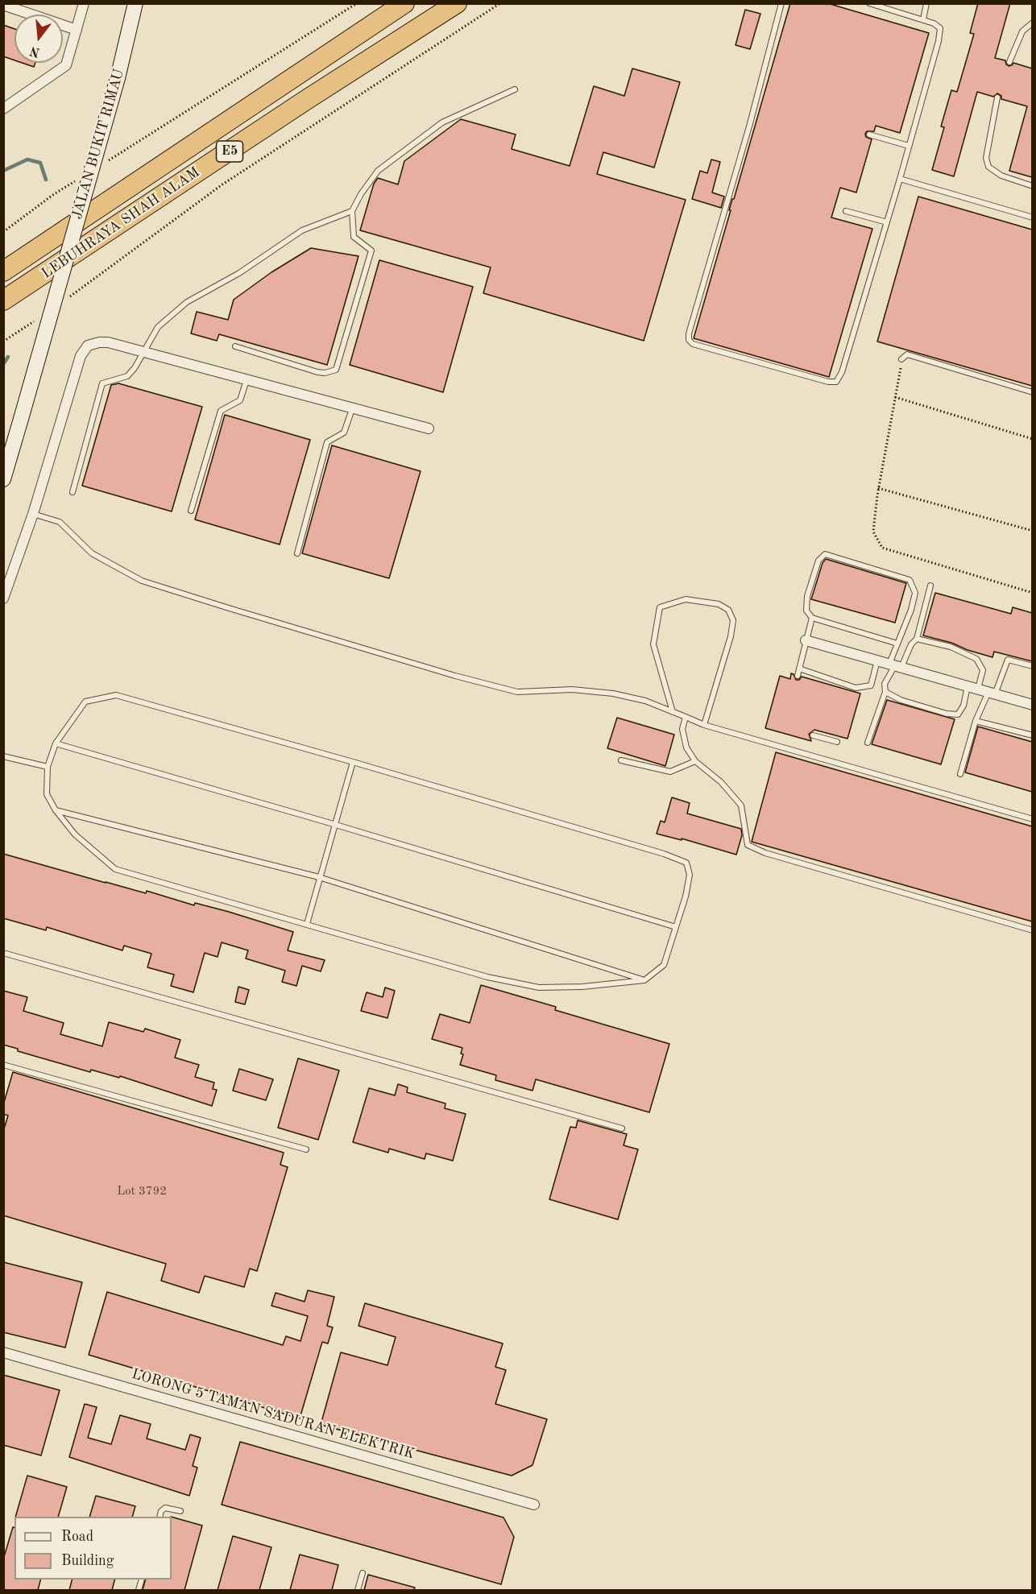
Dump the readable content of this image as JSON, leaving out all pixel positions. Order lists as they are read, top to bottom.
{
  "streets": {
    "highway": ["E5", "LEBUHRAYA SHAH ALAM"],
    "street": ["JALAN BUKIT RIMAU", "LORONG 5 TAMAN SADURAN ELEKTRIK"]
  },
  "house_numbers": ["Lot 3792"],
  "legend": ["Road", "Building"],
  "north": "bottom"
}
